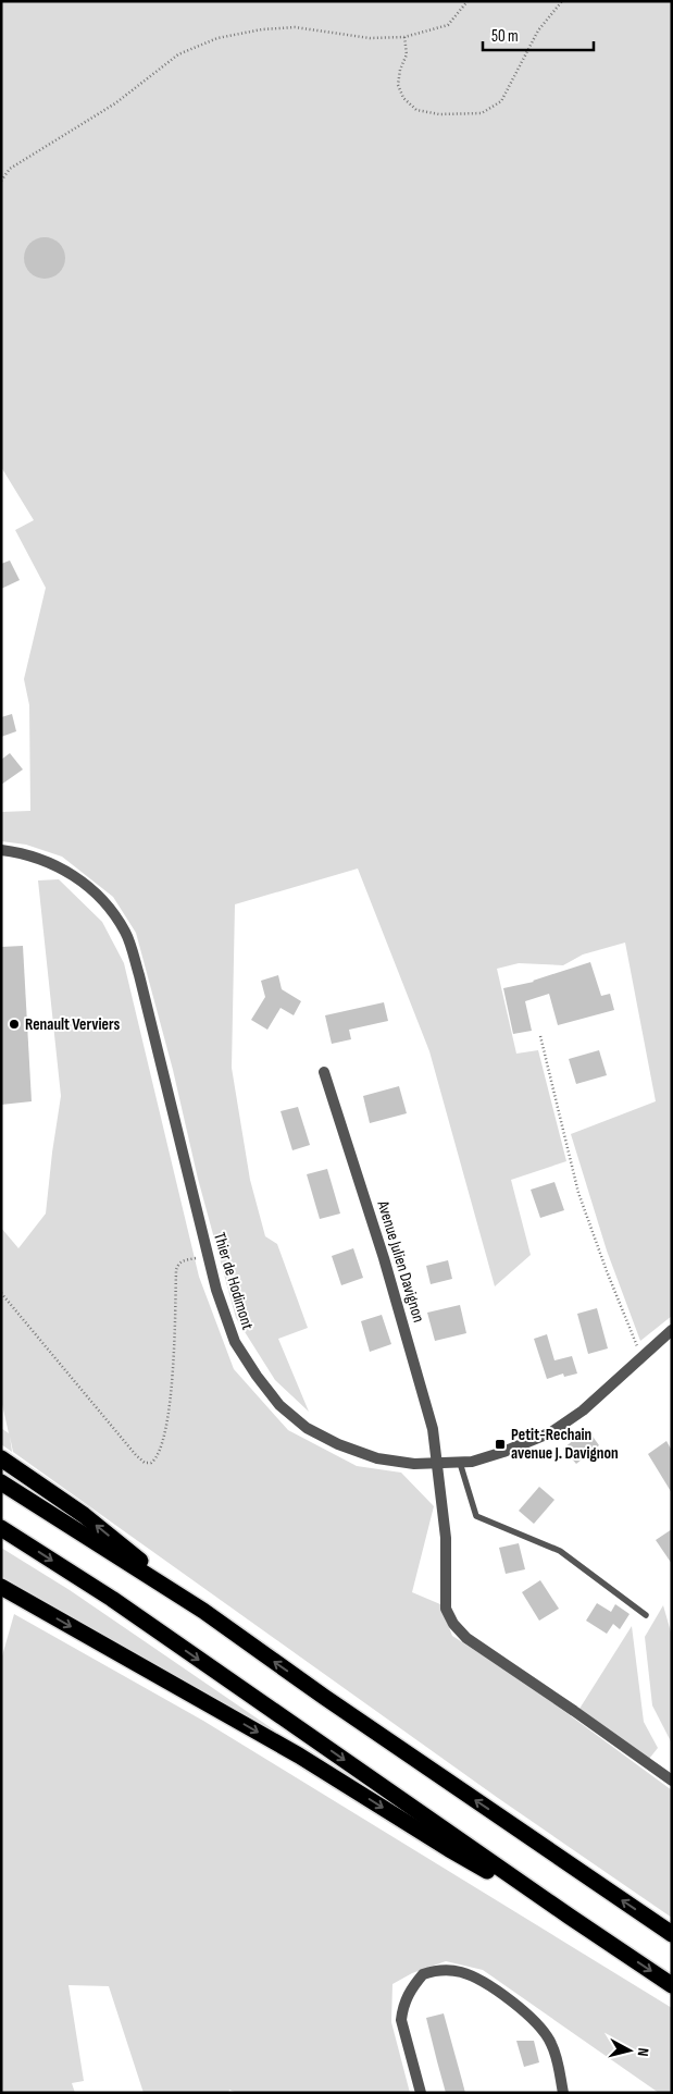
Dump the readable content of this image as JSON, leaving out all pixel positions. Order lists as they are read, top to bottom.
{
  "streets": {
    "street": ["Avenue Julien Davignon", "Thier de Hodimont"]
  },
  "crossings": [
    ["Avenue Julien Davignon", "Thier de Hodimont"]
  ],
  "places": {
    "other": ["Renault Verviers"],
    "transit": ["Petit-Rechain avenue J. Davignon"]
  },
  "scale_bar": "50 m",
  "north": "right"
}
